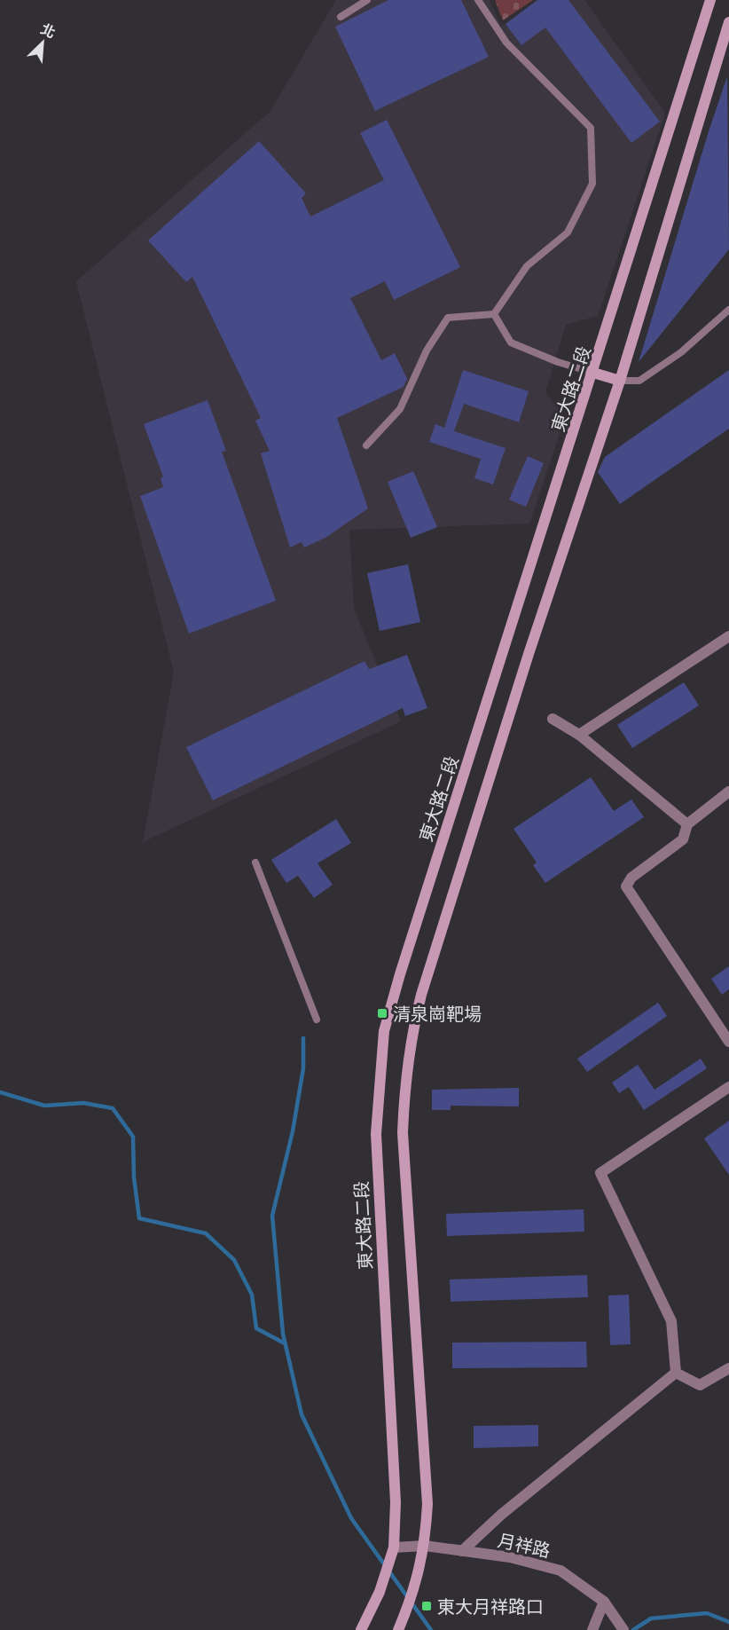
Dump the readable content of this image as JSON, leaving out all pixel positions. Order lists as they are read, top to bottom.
{
  "streets": {
    "street": ["東大路二段", "月祥路"]
  },
  "crossings": [
    ["東大路二段", "月祥路"]
  ],
  "places": {
    "transit": ["清泉崗靶場", "東大月祥路口"]
  },
  "north": "top right"
}
